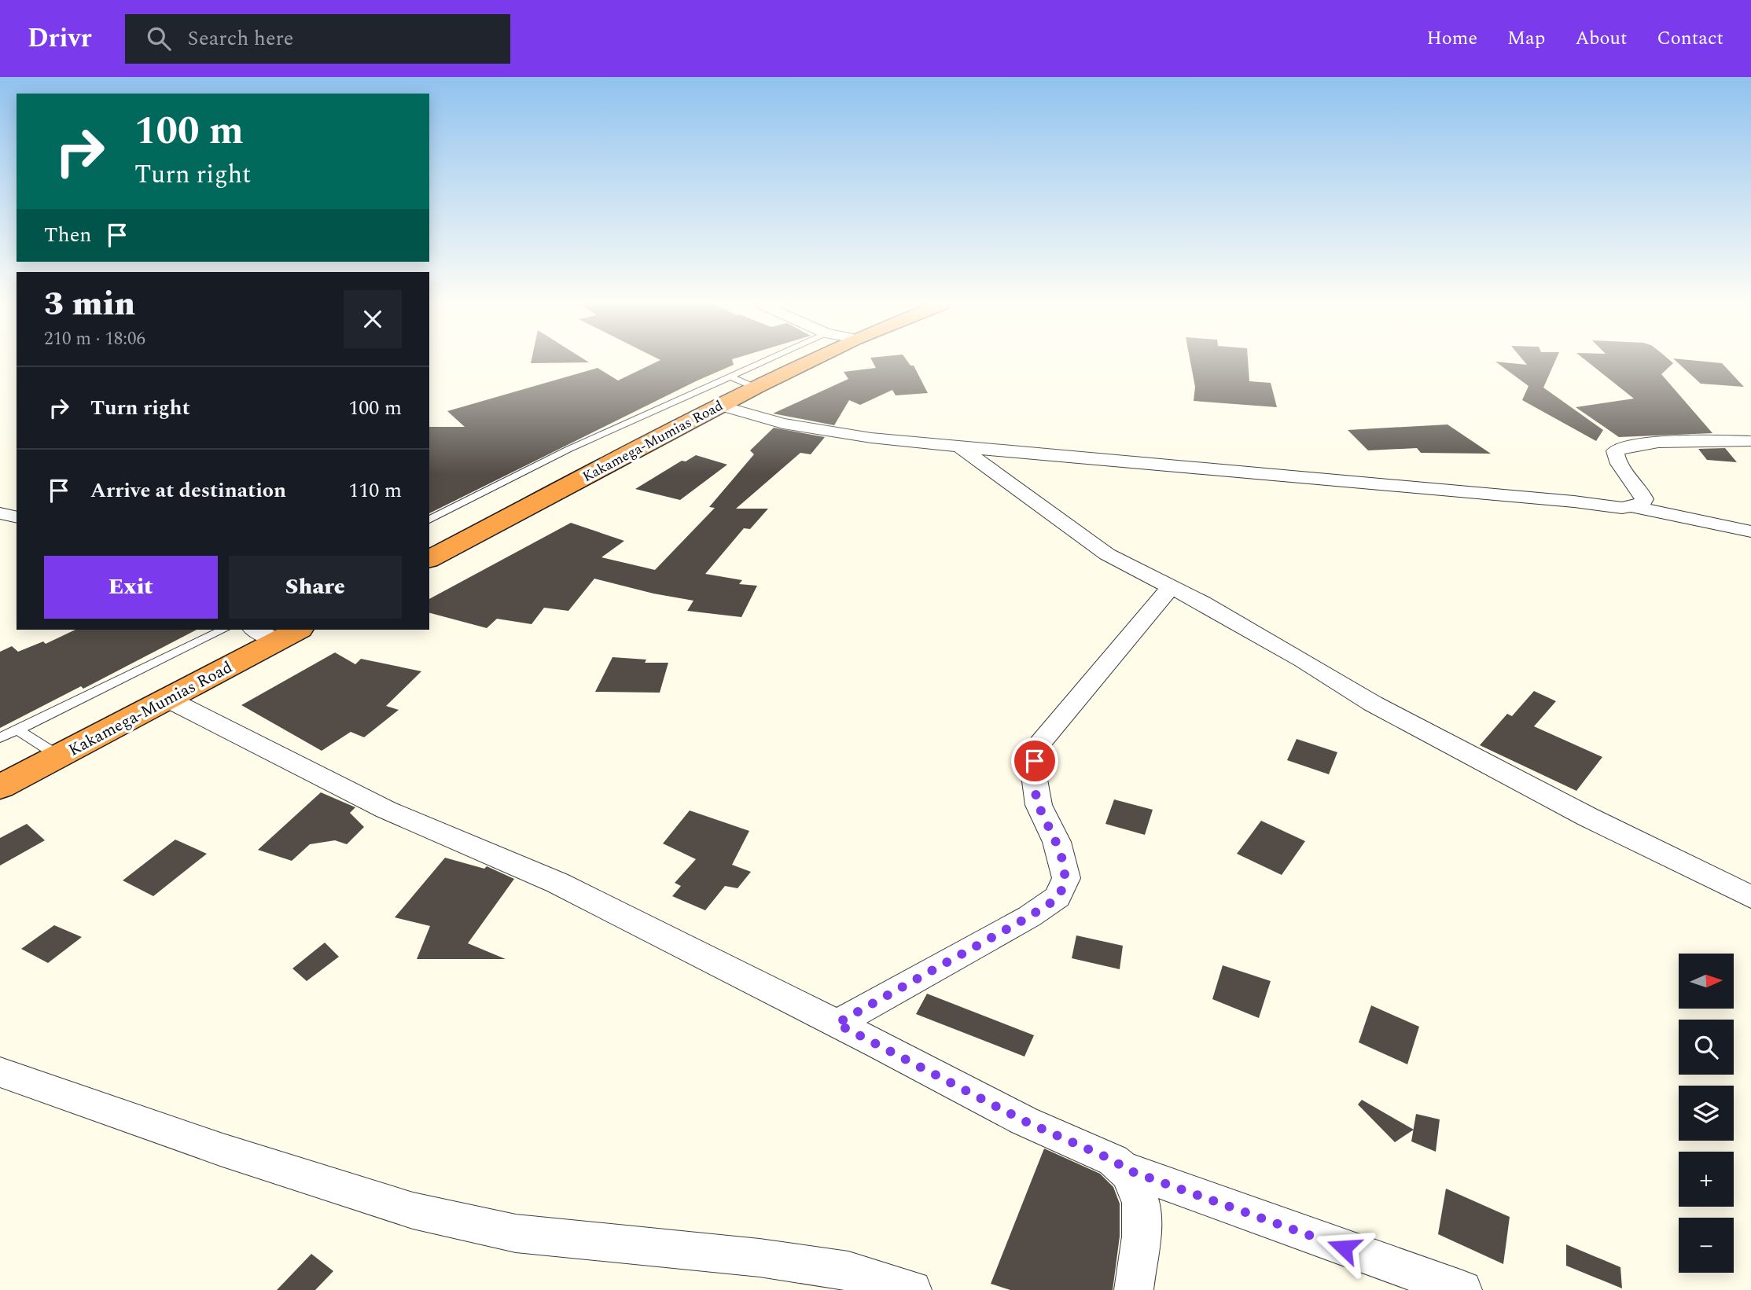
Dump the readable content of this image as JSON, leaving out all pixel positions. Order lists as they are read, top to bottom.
{
  "streets": {
    "highway": ["Kakamega-Mumias Road"]
  },
  "north": "right",
  "page": {
    "header": "Drivr",
    "search": "Search here",
    "nav": [
      "Home",
      "Map",
      "About",
      "Contact"
    ],
    "turn": ["100 m", "Turn right"],
    "then": "Then",
    "heading": ["3 min", "210 m · 18:06"],
    "list": [
      {
        "name": "Turn right",
        "value": "100 m"
      },
      {
        "name": "Arrive at destination",
        "value": "110 m"
      }
    ],
    "buttons": ["Exit", "Share"],
    "map_buttons": ["+", "−"]
  }
}
